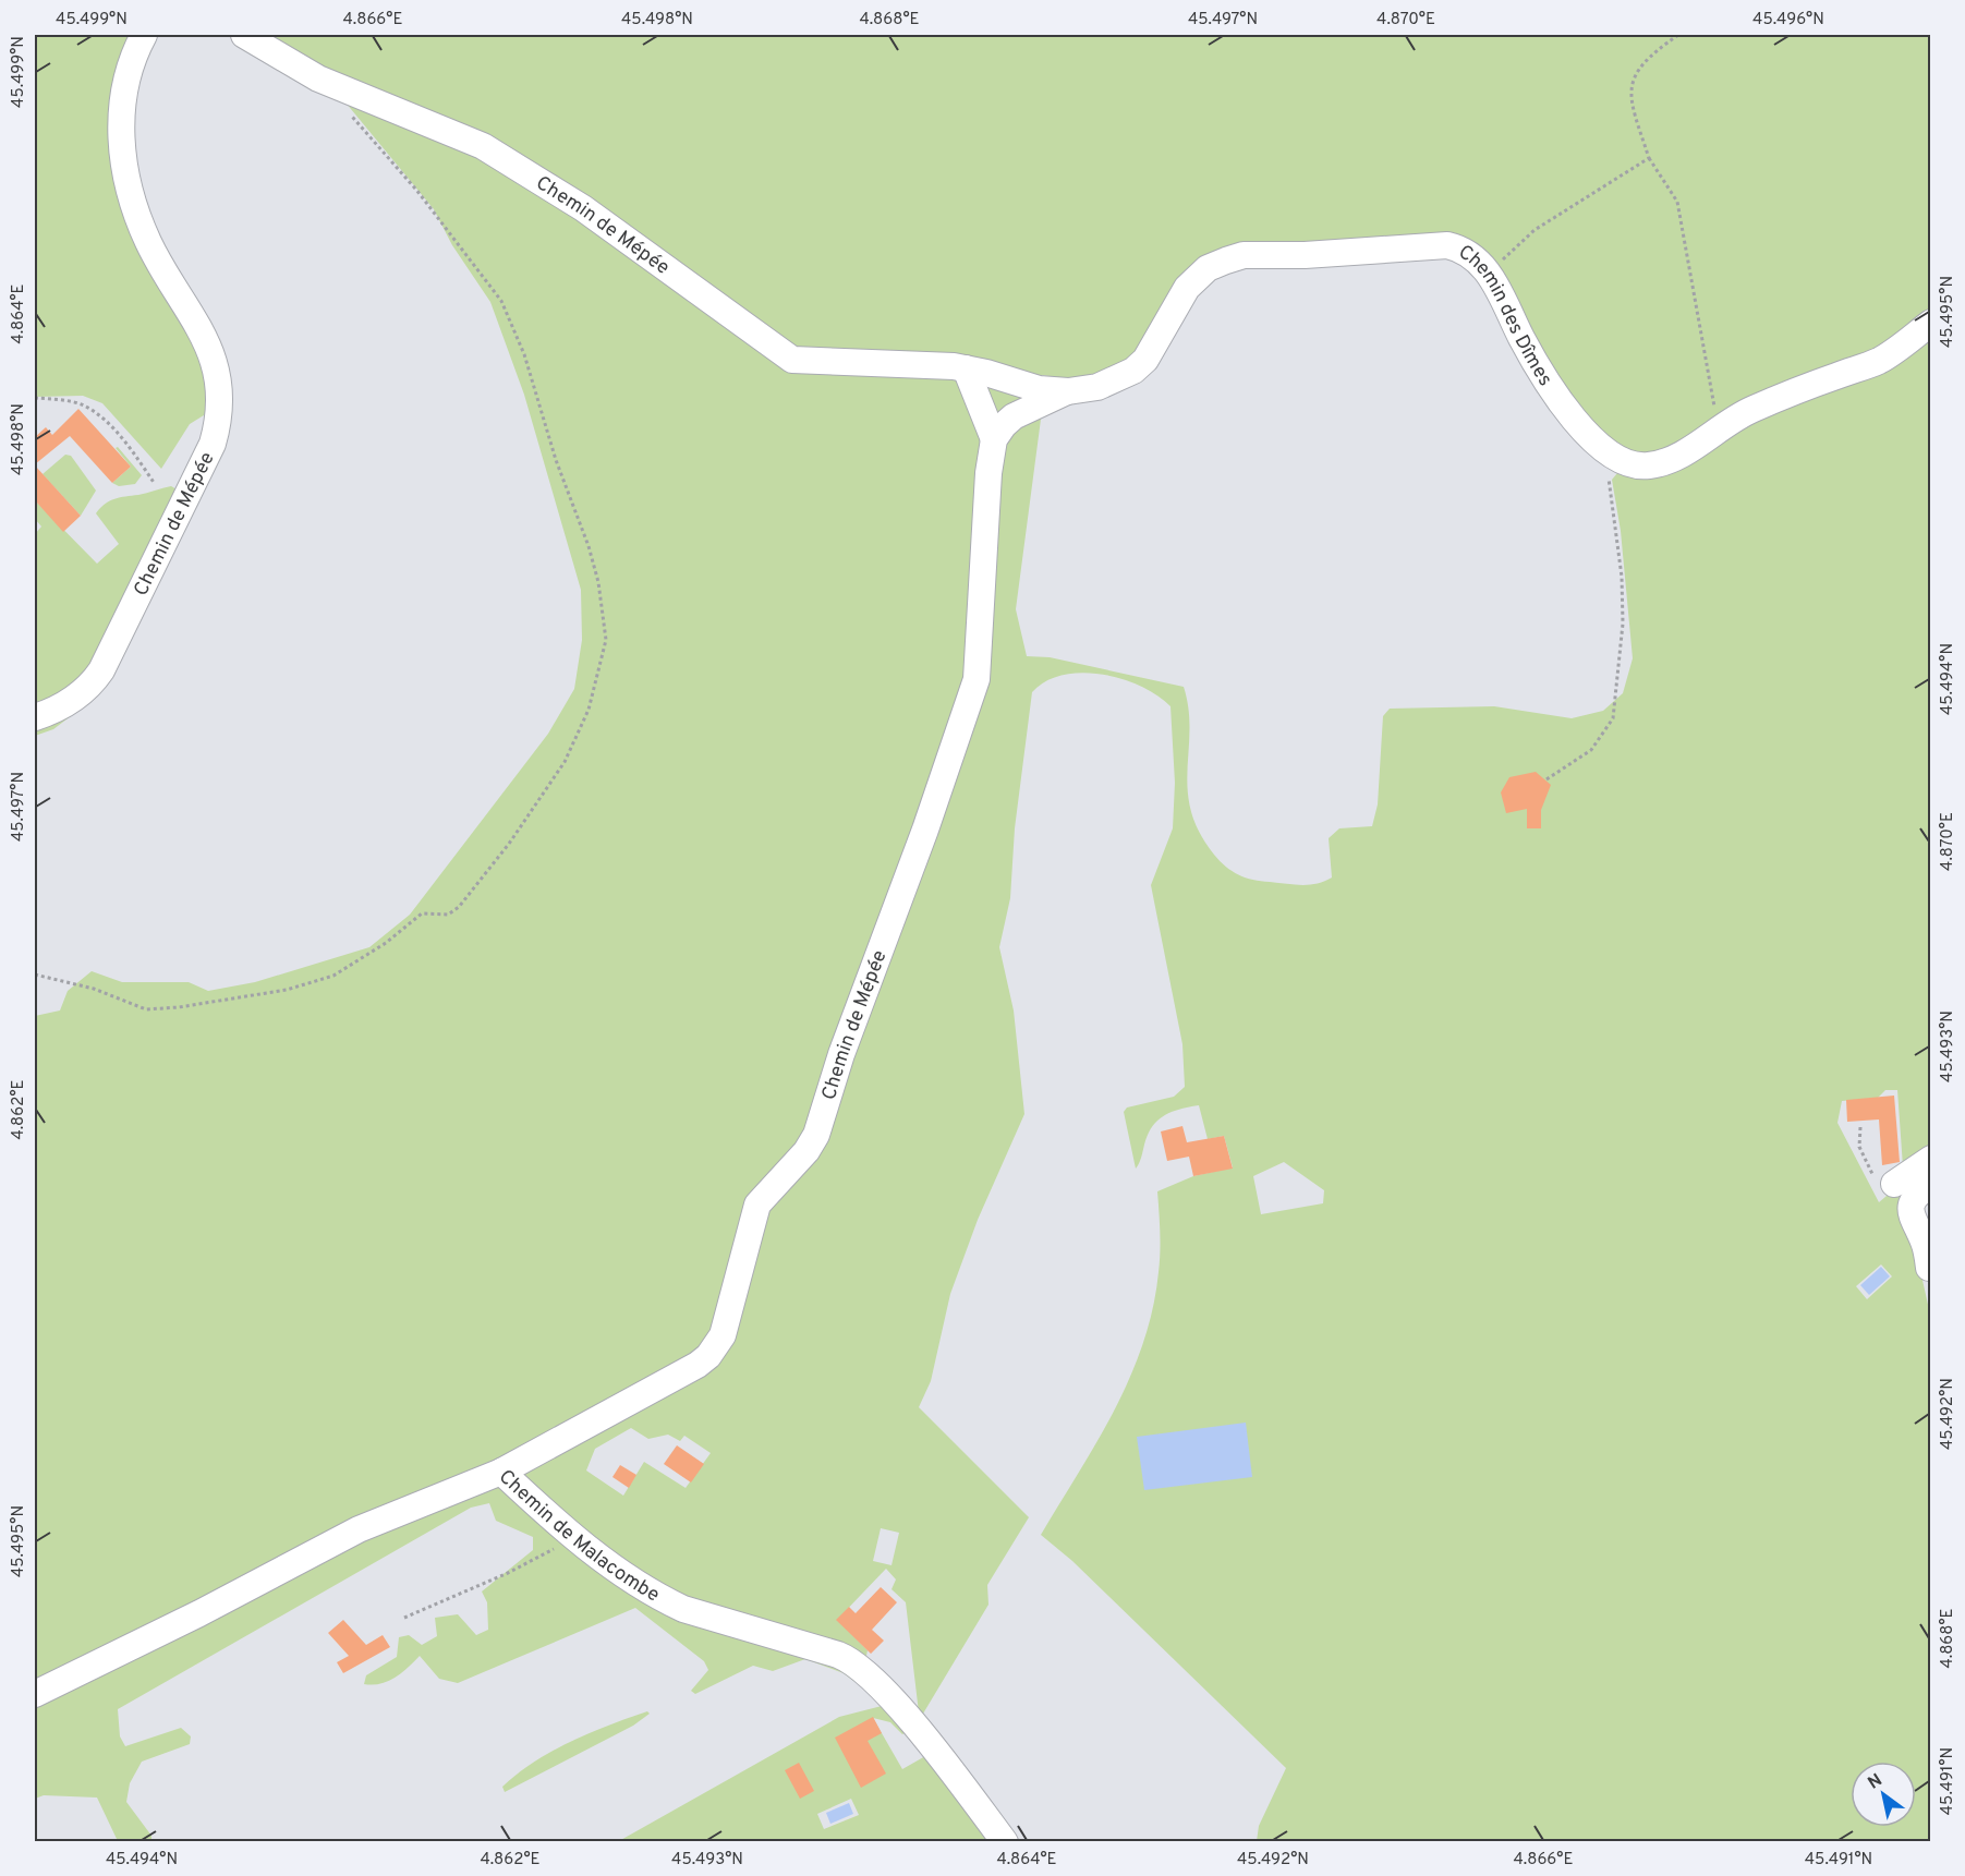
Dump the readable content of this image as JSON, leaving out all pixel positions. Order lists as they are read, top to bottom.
{
  "streets": {
    "street": ["Chemin de Mépée", "Chemin des Dîmes", "Chemin de Malacombe"]
  },
  "crossings": [
    ["Chemin de Mépée", "Chemin des Dîmes"],
    ["Chemin de Mépée", "Chemin de Malacombe"]
  ],
  "north": "top left",
  "coordinates": [
    "45.499°N",
    "4.866°E",
    "45.498°N",
    "4.868°E",
    "45.497°N",
    "4.870°E",
    "45.496°N",
    "45.495°N",
    "4.864°E",
    "45.494°N",
    "45.493°N",
    "4.862°E",
    "45.492°N",
    "45.491°N"
  ]
}
